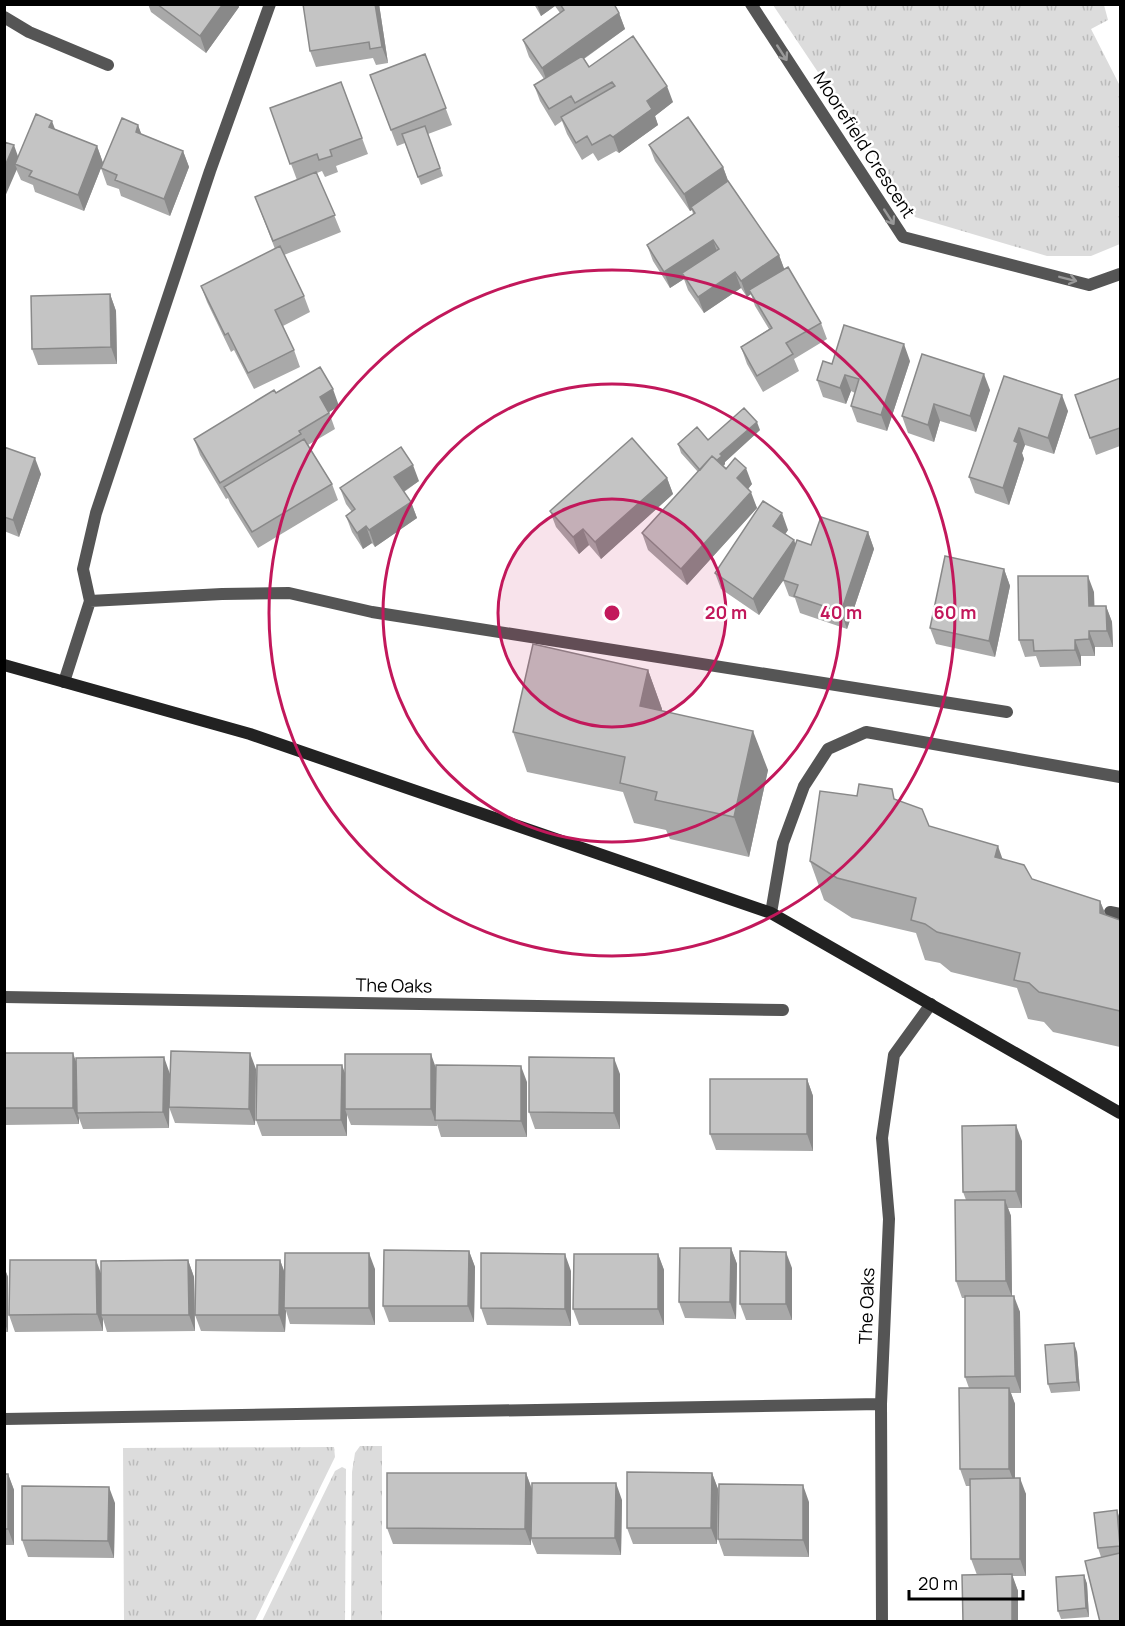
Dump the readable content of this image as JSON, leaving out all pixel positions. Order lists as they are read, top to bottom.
{
  "streets": {
    "street": ["Moorefield Crescent", "The Oaks"]
  },
  "one_way": ["Moorefield Crescent"],
  "scale_bar": "20 m",
  "rings": ["20 m", "40 m", "60 m"]
}
